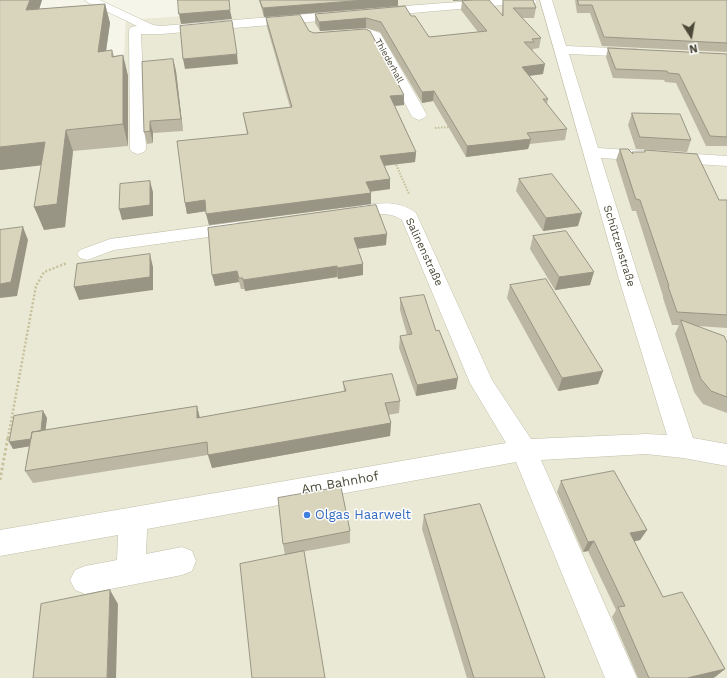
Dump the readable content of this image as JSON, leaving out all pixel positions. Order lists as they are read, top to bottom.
{
  "streets": {
    "street": [
      "Thiederhall",
      "Schützenstraße",
      "Salinenstraße",
      "Am Bahnhof"
    ]
  },
  "crossings": [
    ["Schützenstraße", "Am Bahnhof"],
    ["Salinenstraße", "Am Bahnhof"]
  ],
  "places": ["Olgas Haarwelt"],
  "north": "bottom"
}
